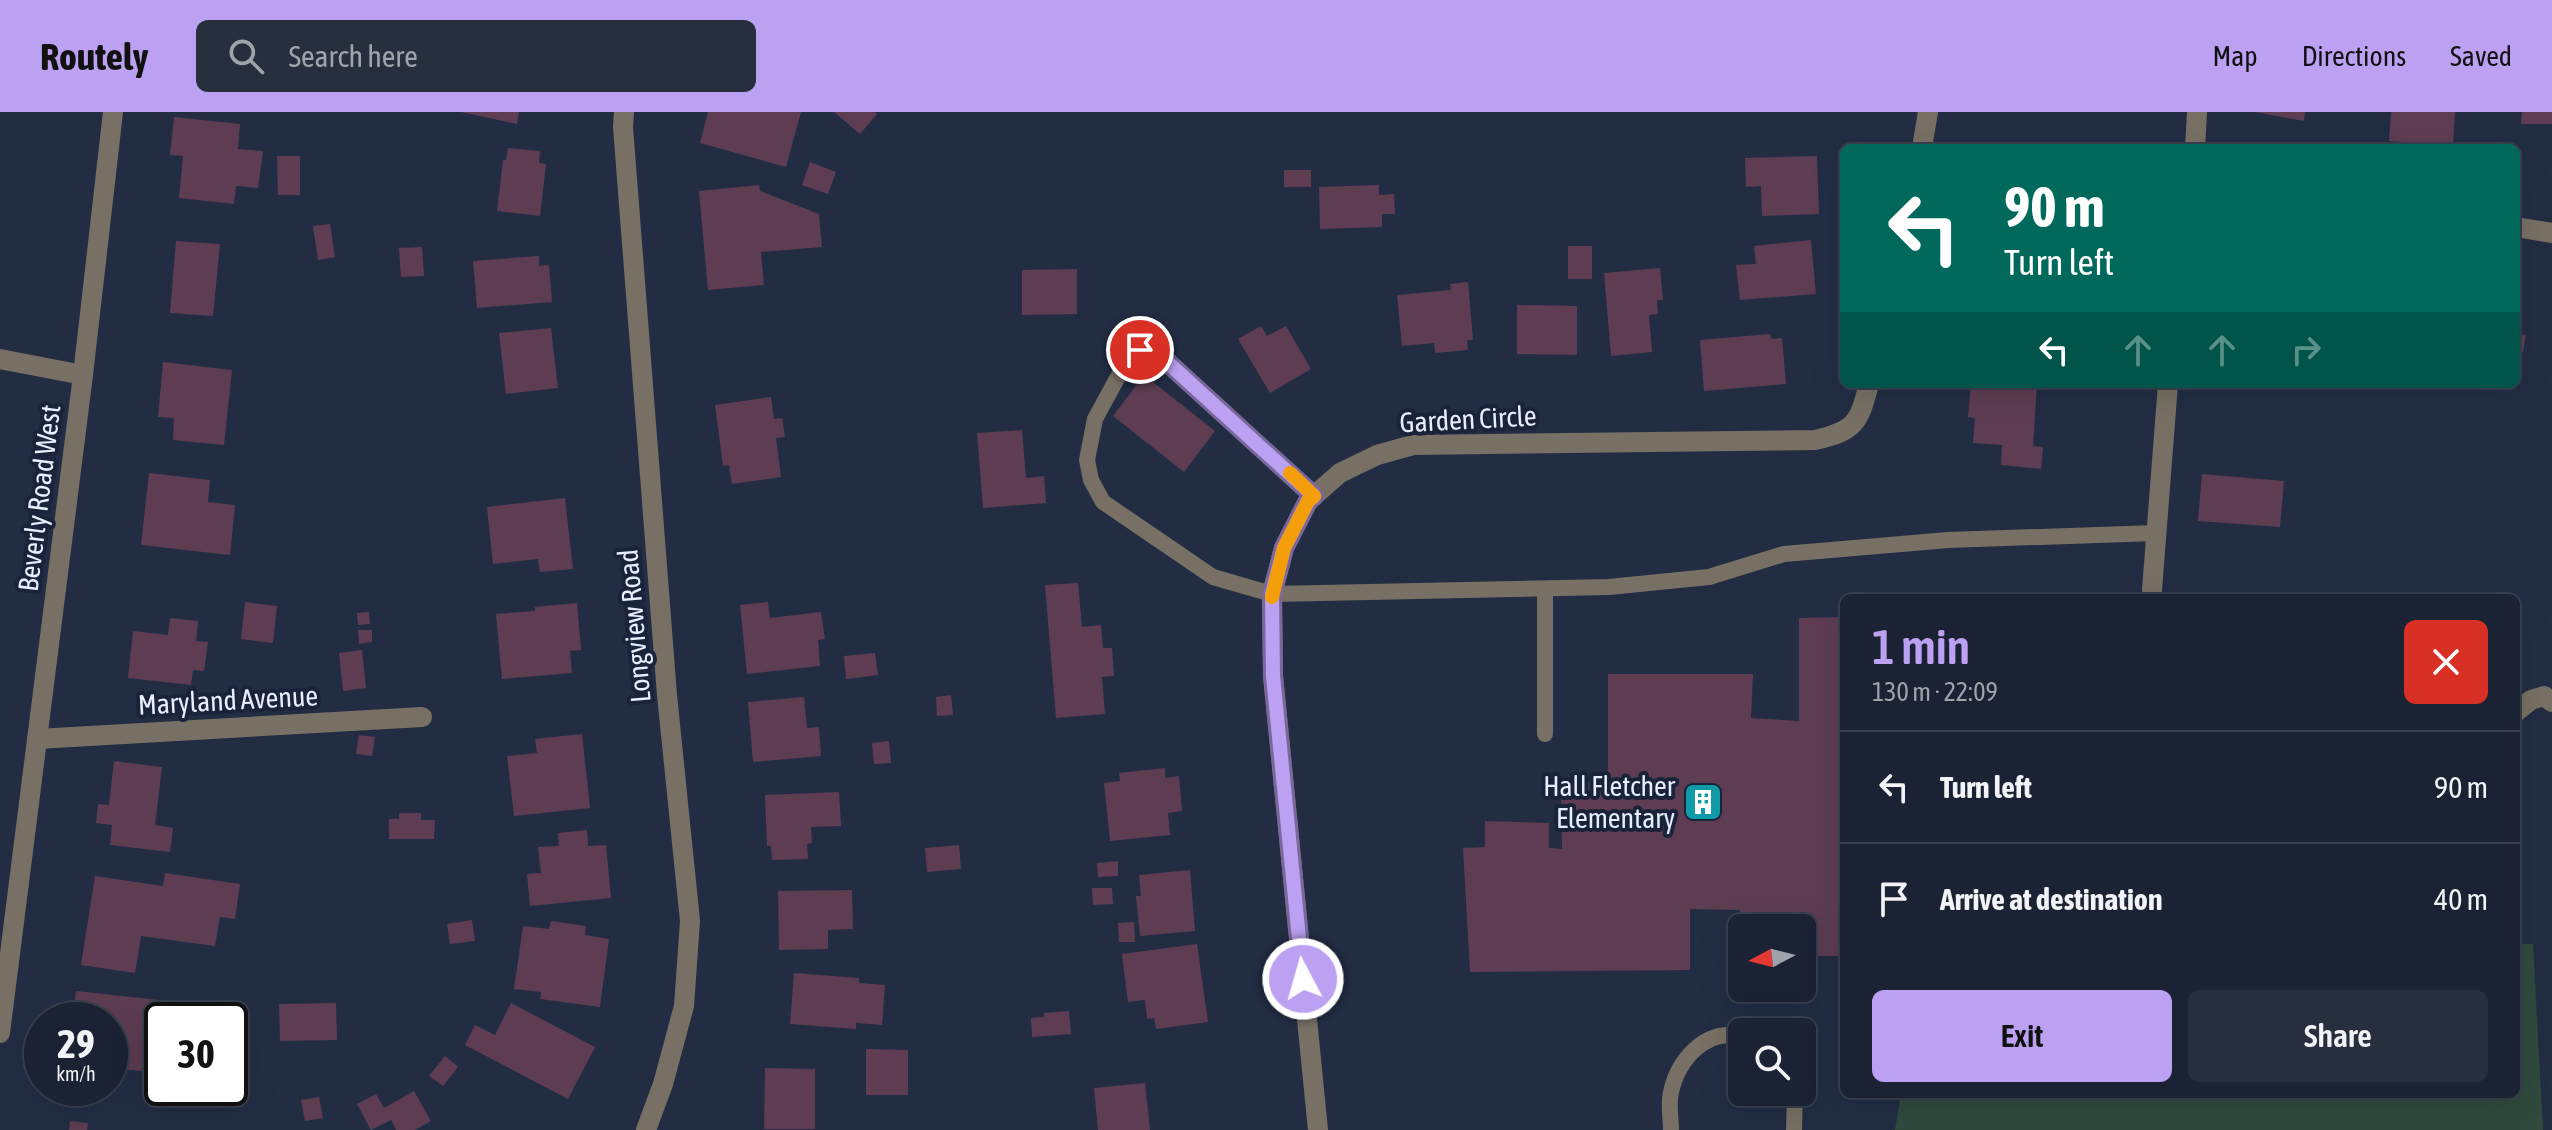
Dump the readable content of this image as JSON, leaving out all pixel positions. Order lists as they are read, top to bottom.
{
  "streets": {
    "street": [
      "Garden Circle",
      "Beverly Road West",
      "Longview Road",
      "Maryland Avenue"
    ]
  },
  "crossings": [
    ["Beverly Road West", "Maryland Avenue"]
  ],
  "places": {
    "building": ["Hall Fletcher Elementary"]
  },
  "north": "left",
  "page": {
    "header": "Routely",
    "search": "Search here",
    "nav": ["Map", "Directions", "Saved"],
    "turn": ["90 m", "Turn left"],
    "heading": ["1 min", "130 m · 22:09"],
    "list": [
      {
        "name": "Turn left",
        "value": "90 m"
      },
      {
        "name": "Arrive at destination",
        "value": "40 m"
      }
    ],
    "buttons": ["Exit", "Share"],
    "speed": "29 km/h",
    "limit": "30"
  }
}
